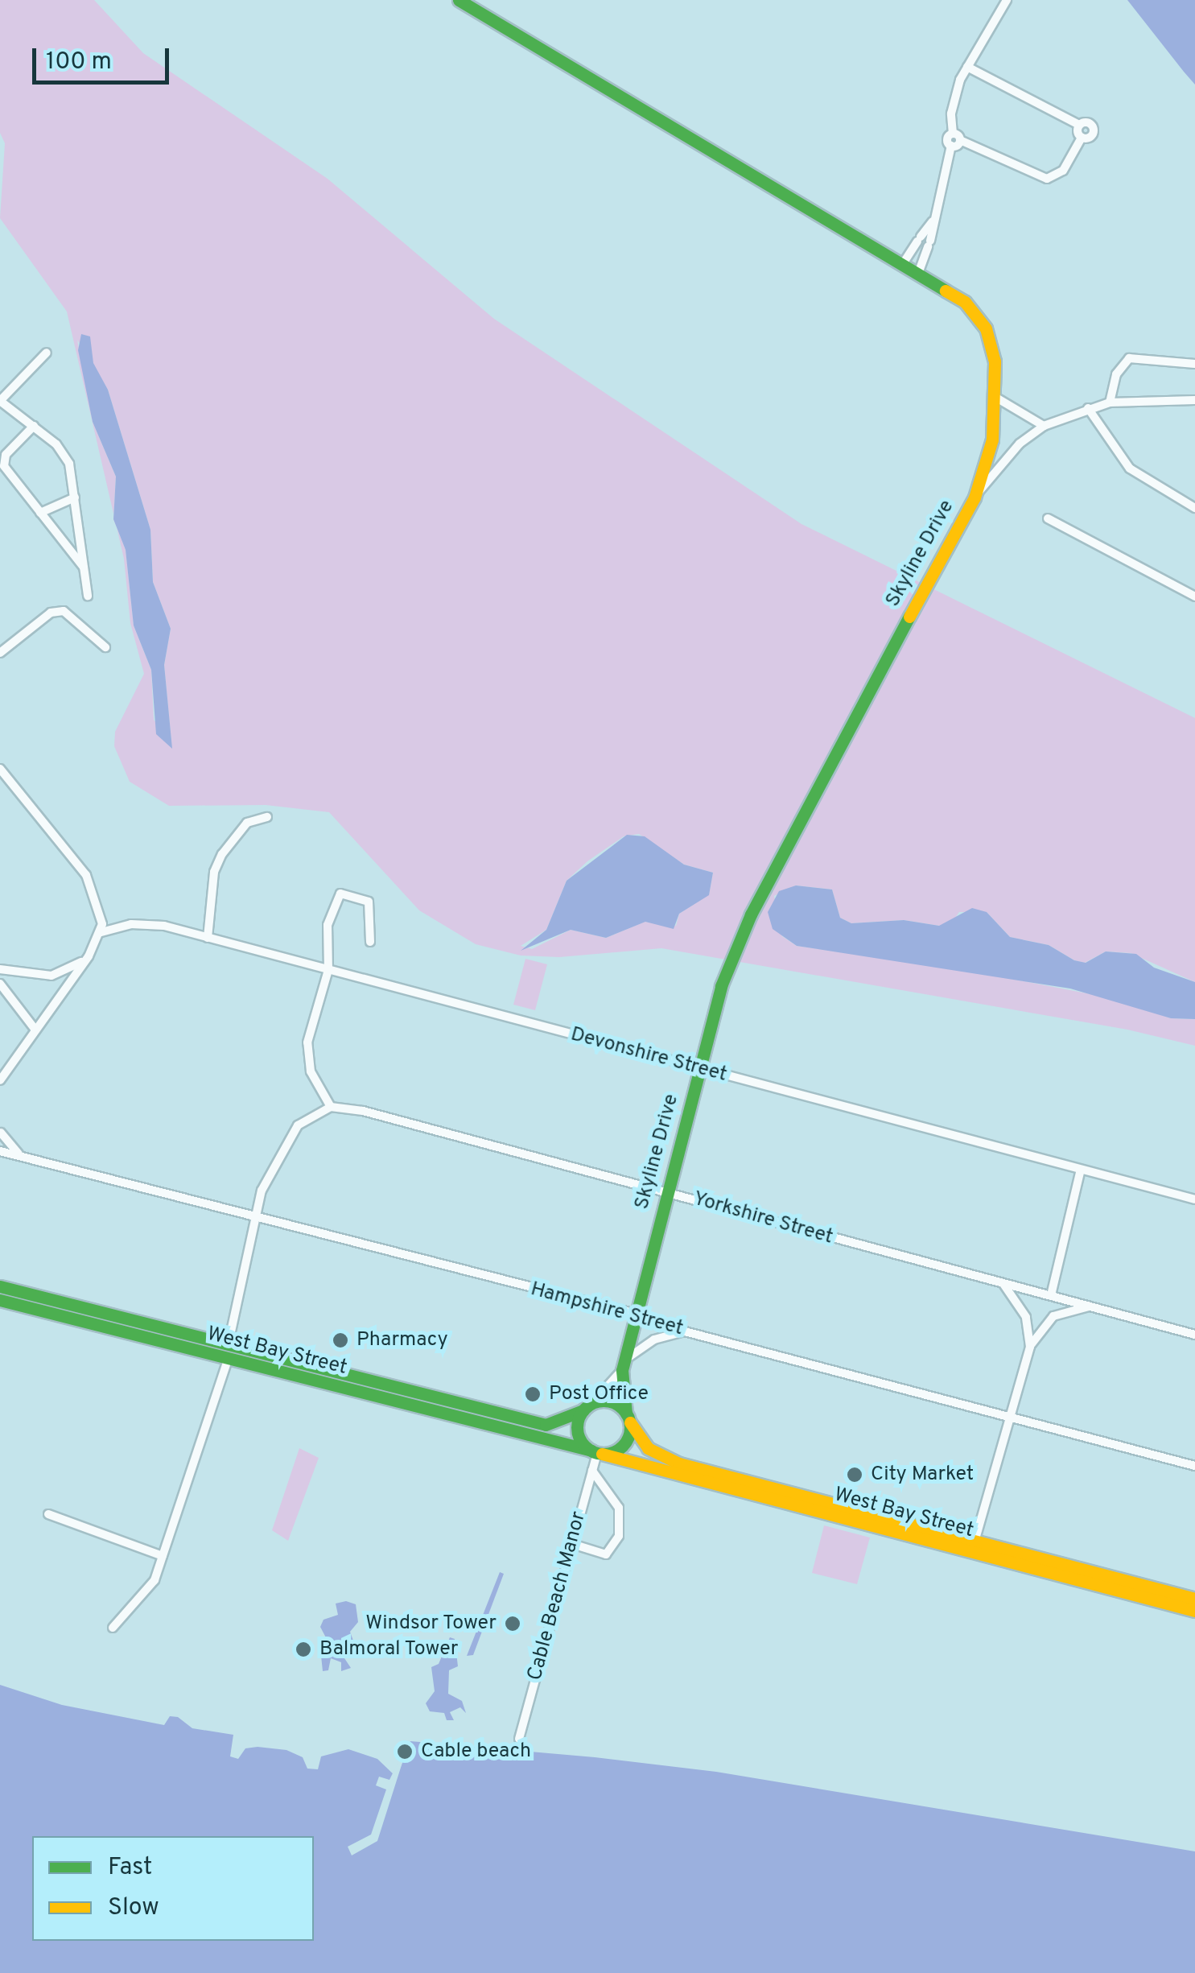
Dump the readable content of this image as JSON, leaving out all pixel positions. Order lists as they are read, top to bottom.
{
  "streets": {
    "main road": ["Skyline Drive", "West Bay Street"],
    "street": [
      "Devonshire Street",
      "Yorkshire Street",
      "Hampshire Street",
      "Cable Beach Manor"
    ]
  },
  "crossings": [
    ["Skyline Drive", "Devonshire Street"],
    ["Skyline Drive", "Yorkshire Street"],
    ["Skyline Drive", "Hampshire Street"],
    ["Skyline Drive", "West Bay Street"],
    ["Skyline Drive", "Cable Beach Manor"],
    ["West Bay Street", "Cable Beach Manor"]
  ],
  "places": [
    "Pharmacy",
    "Post Office",
    "City Market",
    "Windsor Tower",
    "Balmoral Tower",
    "Cable beach"
  ],
  "legend": ["Fast", "Slow"],
  "scale_bar": "100 m"
}
